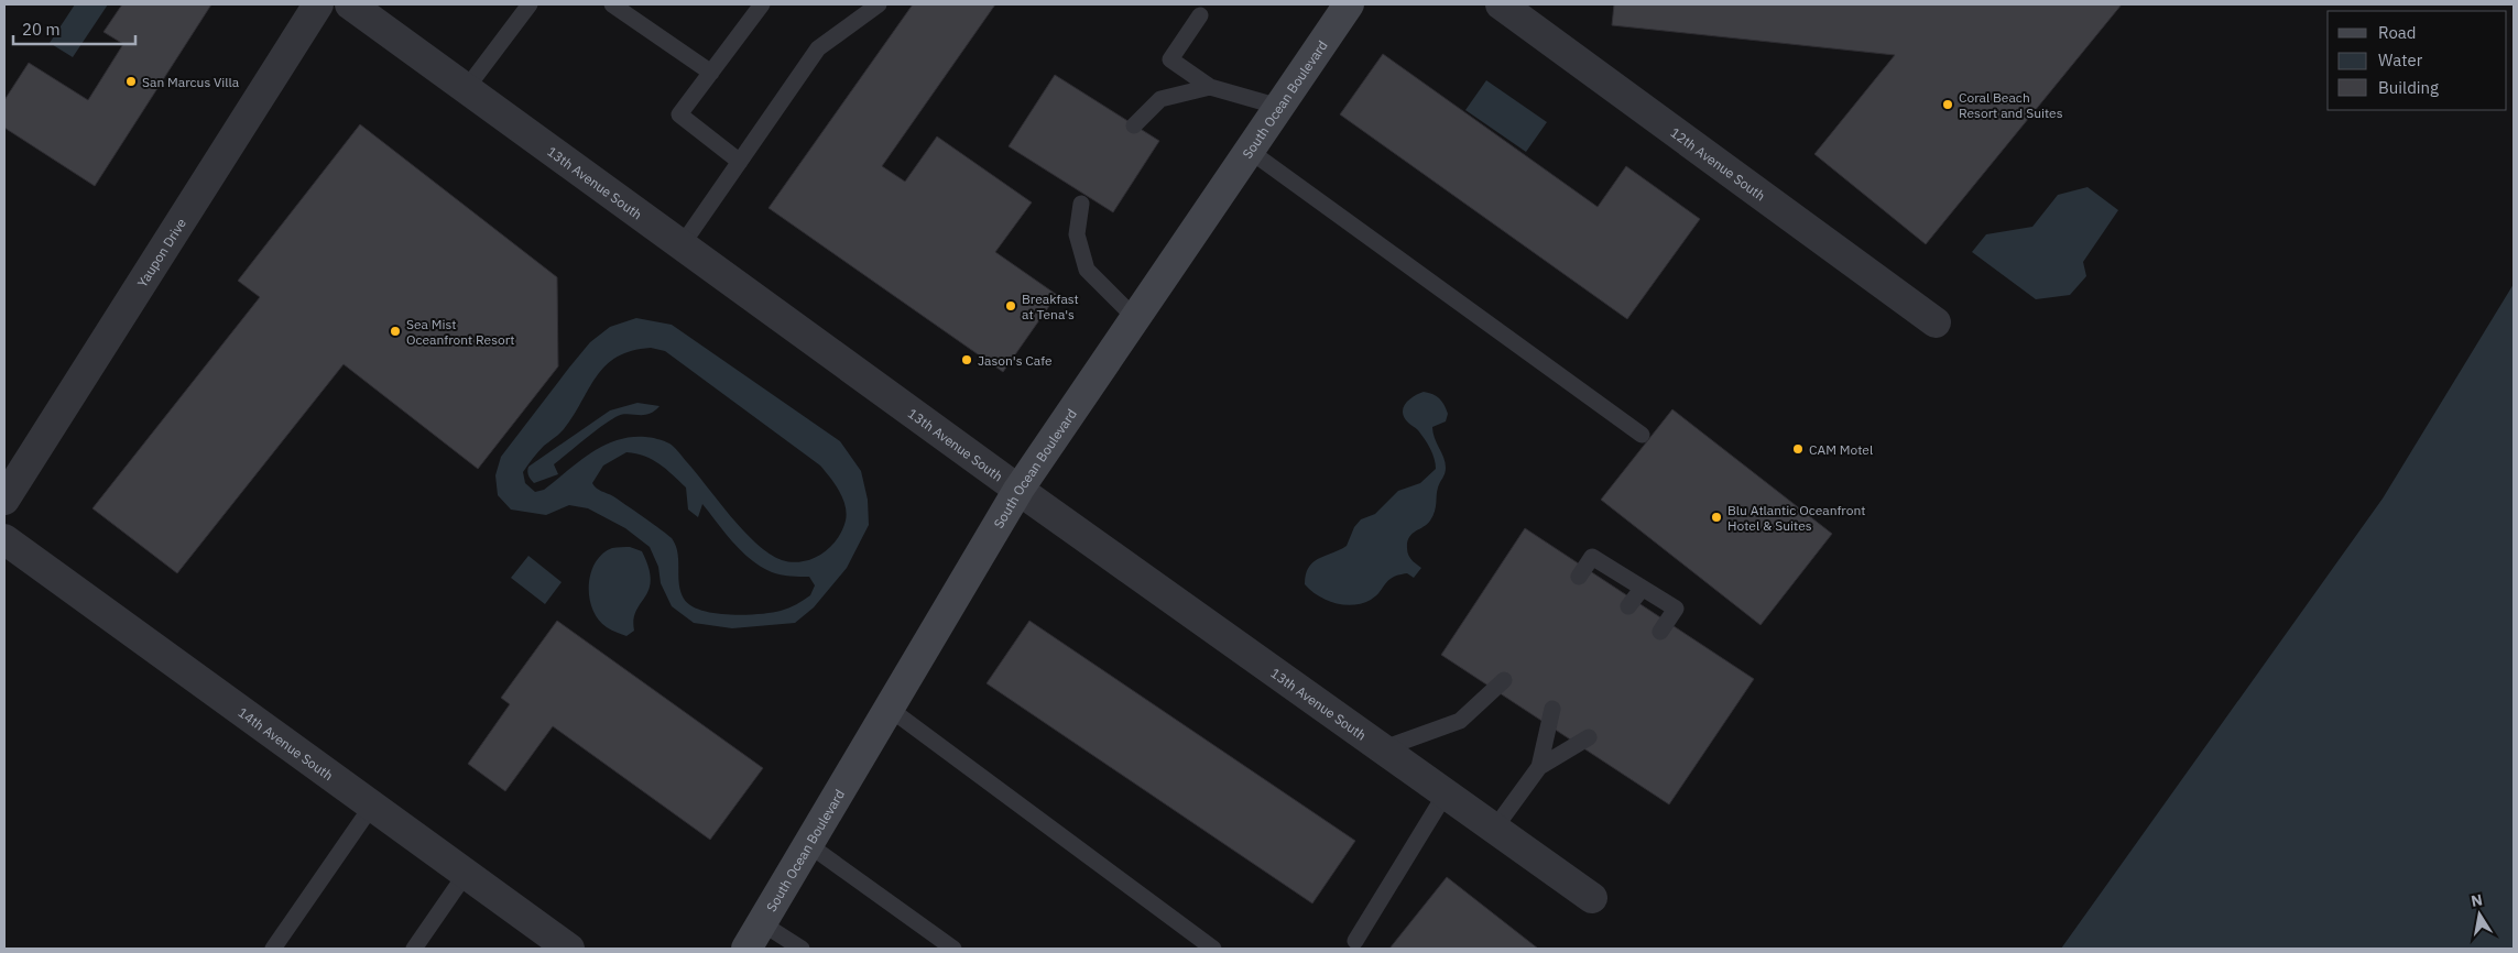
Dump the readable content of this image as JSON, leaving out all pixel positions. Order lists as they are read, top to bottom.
{
  "streets": {
    "main road": ["South Ocean Boulevard"],
    "street": [
      "12th Avenue South",
      "13th Avenue South",
      "Yaupon Drive",
      "14th Avenue South"
    ]
  },
  "crossings": [
    ["South Ocean Boulevard", "13th Avenue South"]
  ],
  "places": [
    "San Marcus Villa",
    "Coral Beach Resort and Suites",
    "Breakfast at Tena's",
    "Sea Mist Oceanfront Resort",
    "Jason's Cafe",
    "CAM Motel",
    "Blu Atlantic Oceanfront Hotel & Suites"
  ],
  "legend": ["Road", "Water", "Building"],
  "scale_bar": "20 m",
  "north": "top"
}
